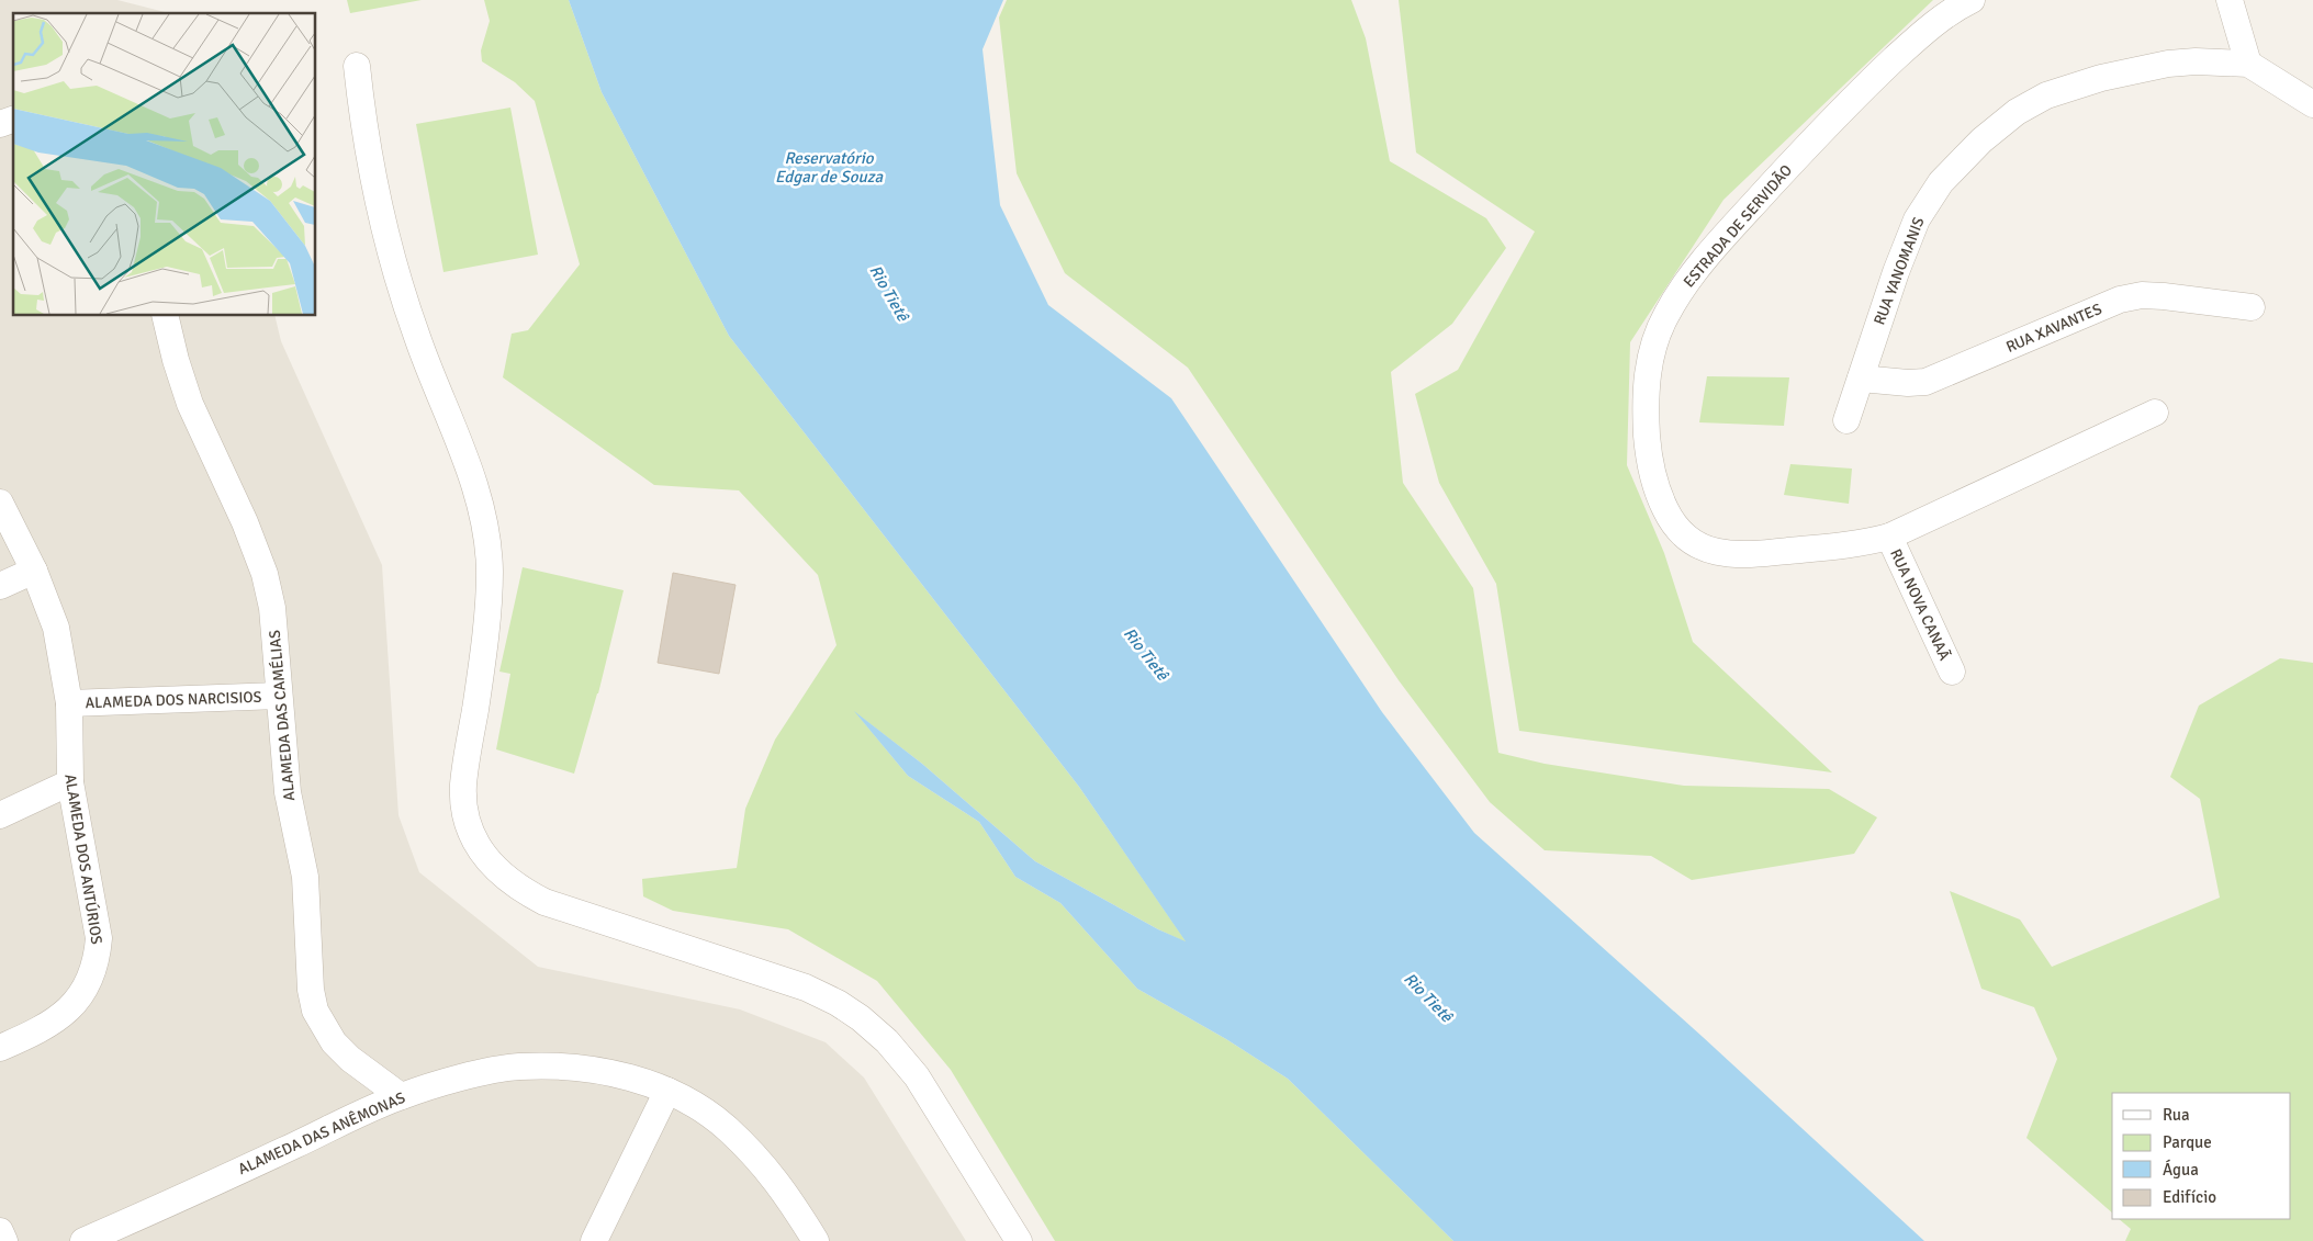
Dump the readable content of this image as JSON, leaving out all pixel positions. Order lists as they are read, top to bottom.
{
  "streets": {
    "street": [
      "ESTRADA DE SERVIDÃO",
      "RUA YANOMANIS",
      "RUA XAVANTES",
      "RUA NOVA CANAÃ",
      "ALAMEDA DOS NARCISIOS",
      "ALAMEDA DAS CAMÉLIAS",
      "ALAMEDA DOS ANTÚRIOS",
      "ALAMEDA DAS ANÊMONAS"
    ]
  },
  "crossings": [
    ["ESTRADA DE SERVIDÃO", "RUA NOVA CANAÃ"],
    ["RUA YANOMANIS", "RUA XAVANTES"],
    ["ALAMEDA DOS NARCISIOS", "ALAMEDA DAS CAMÉLIAS"],
    ["ALAMEDA DOS NARCISIOS", "ALAMEDA DOS ANTÚRIOS"],
    ["ALAMEDA DAS CAMÉLIAS", "ALAMEDA DAS ANÊMONAS"]
  ],
  "water": ["Reservatório Edgar de Souza", "Rio Tietê"],
  "legend": [
    "Rua",
    "Parque",
    "Água",
    "Edifício"
  ]
}
